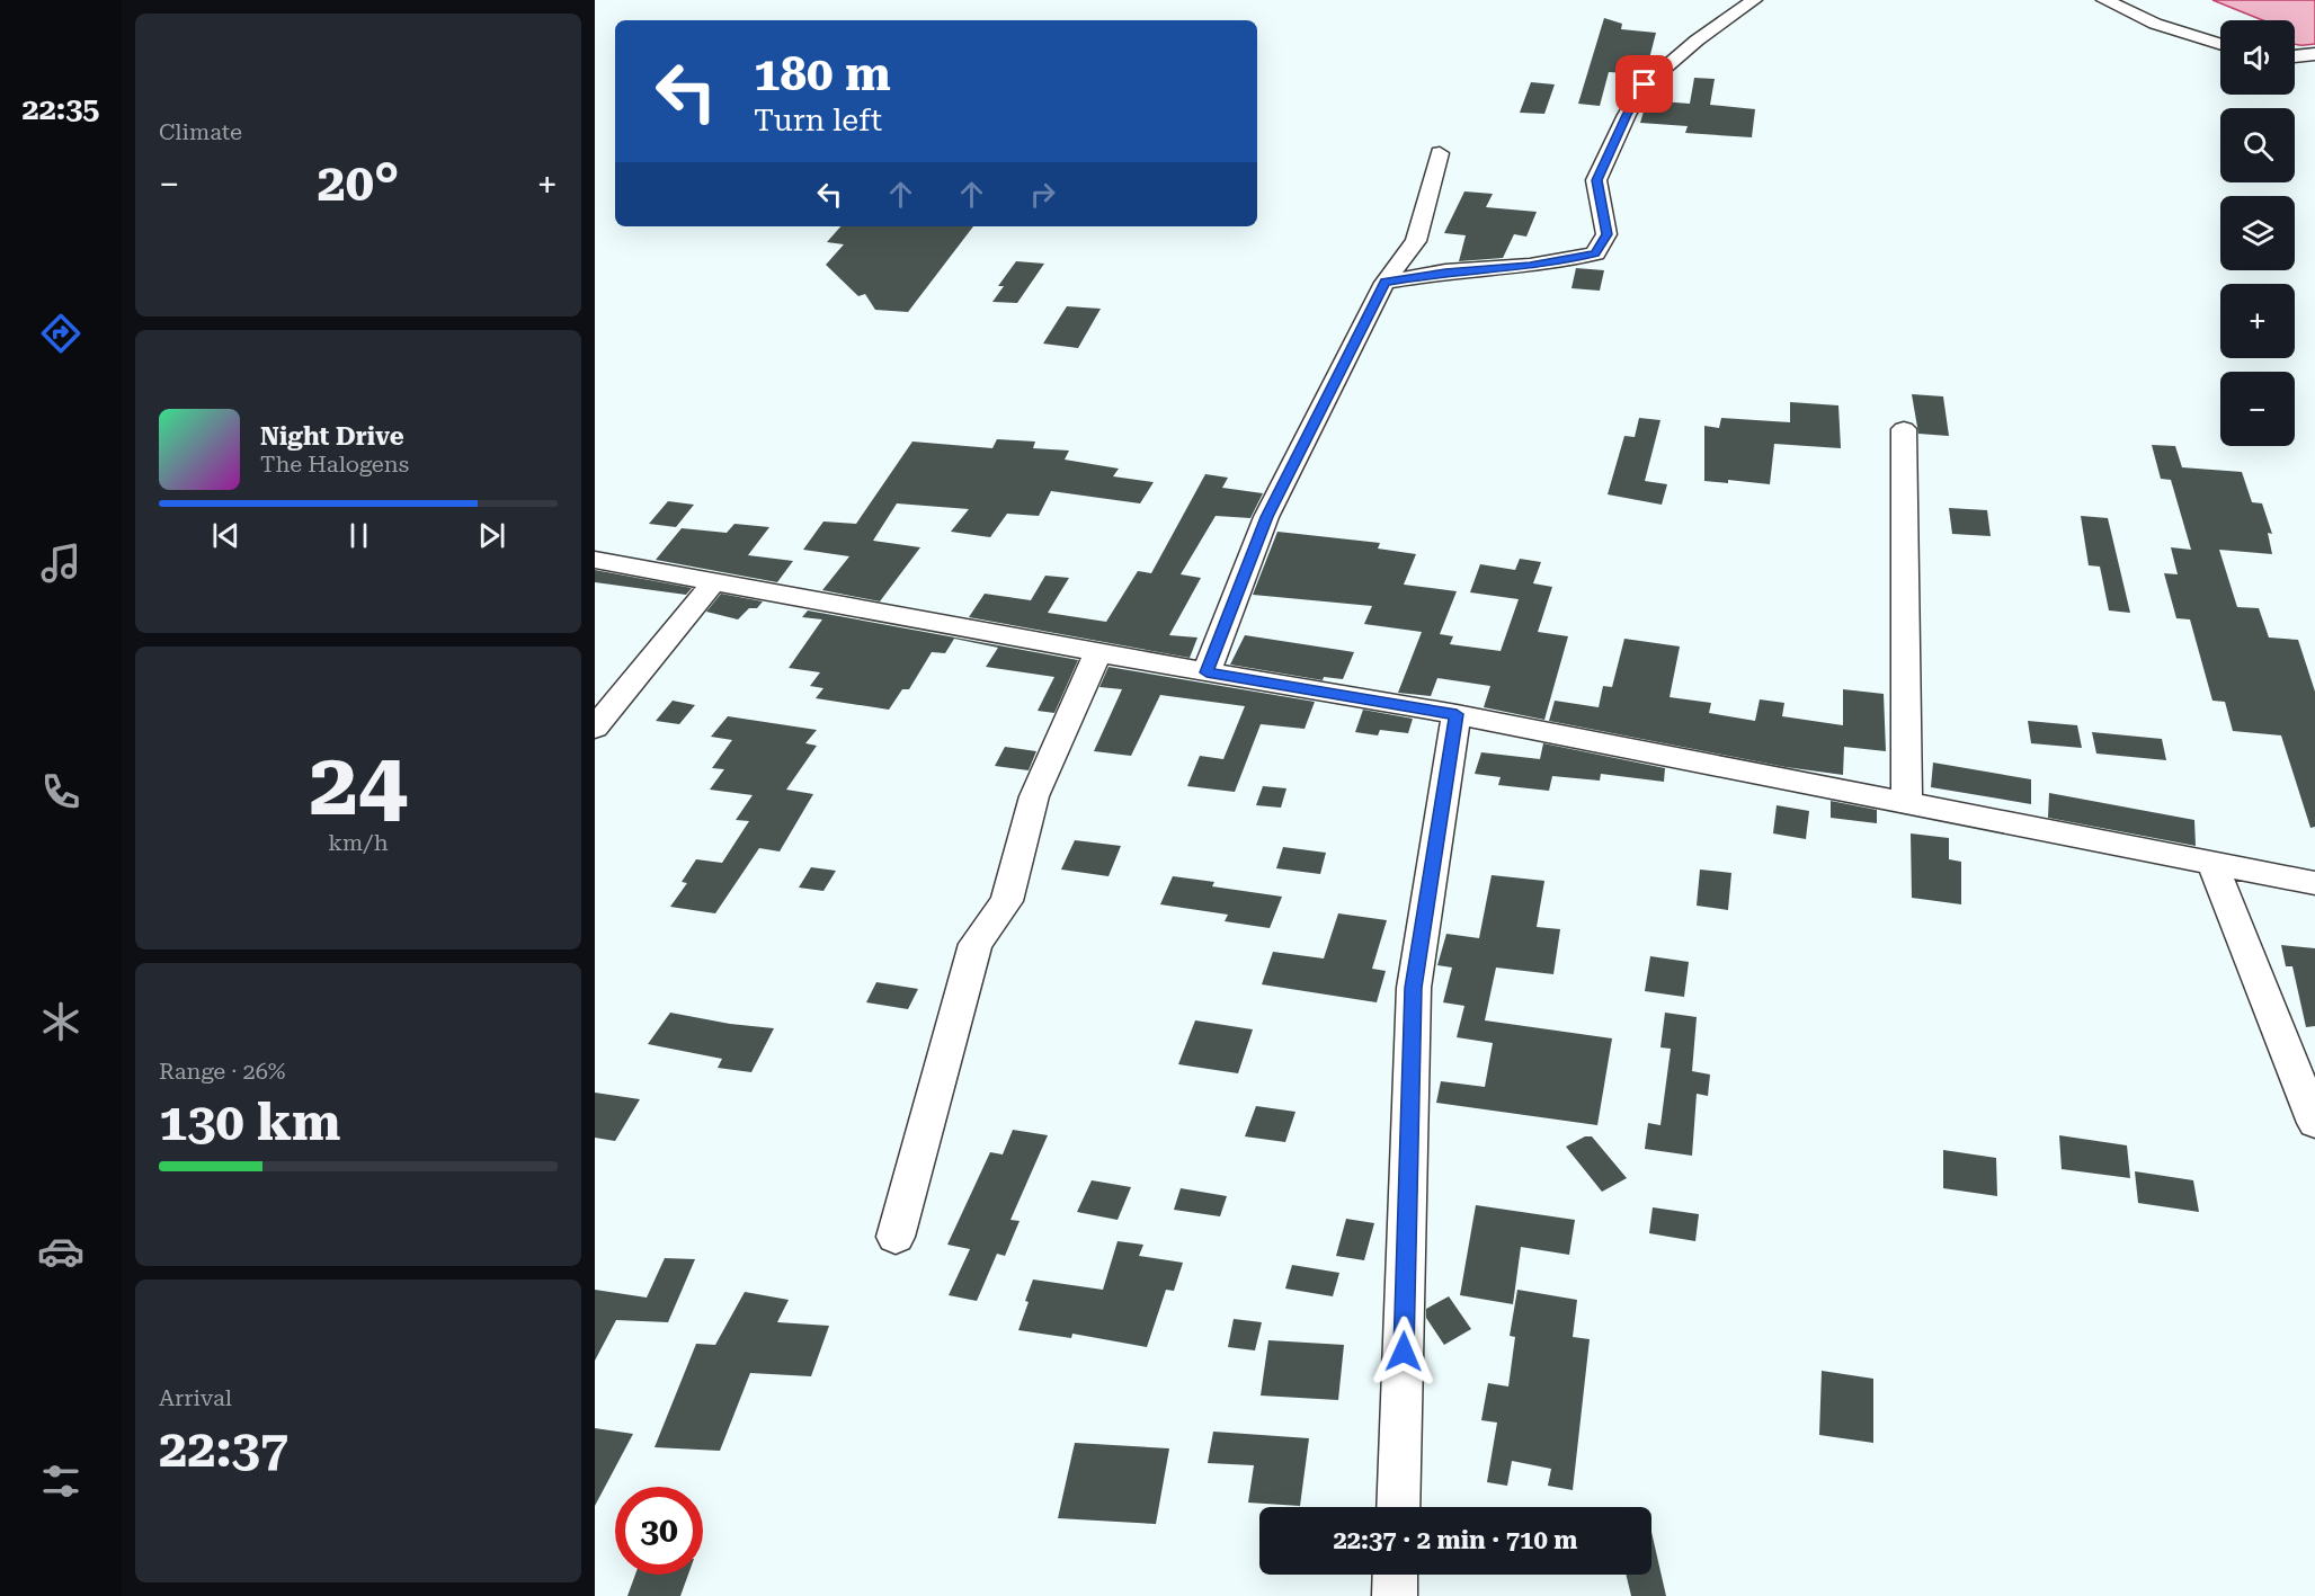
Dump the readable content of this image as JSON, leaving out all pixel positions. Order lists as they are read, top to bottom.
{
  "page": {
    "tabs": "22:35",
    "tile": [
      "Climate",
      ["24", "km/h"],
      ["Range · 26%", "130 km"],
      ["Arrival", "22:37"]
    ],
    "map_buttons": ["+", "−"],
    "turn": ["180 m", "Turn left"],
    "heat": ["−", "20°", "+"],
    "song": ["Night Drive", "The Halogens"],
    "limit": "30",
    "trip": "22:37 · 2 min · 710 m"
  }
}
